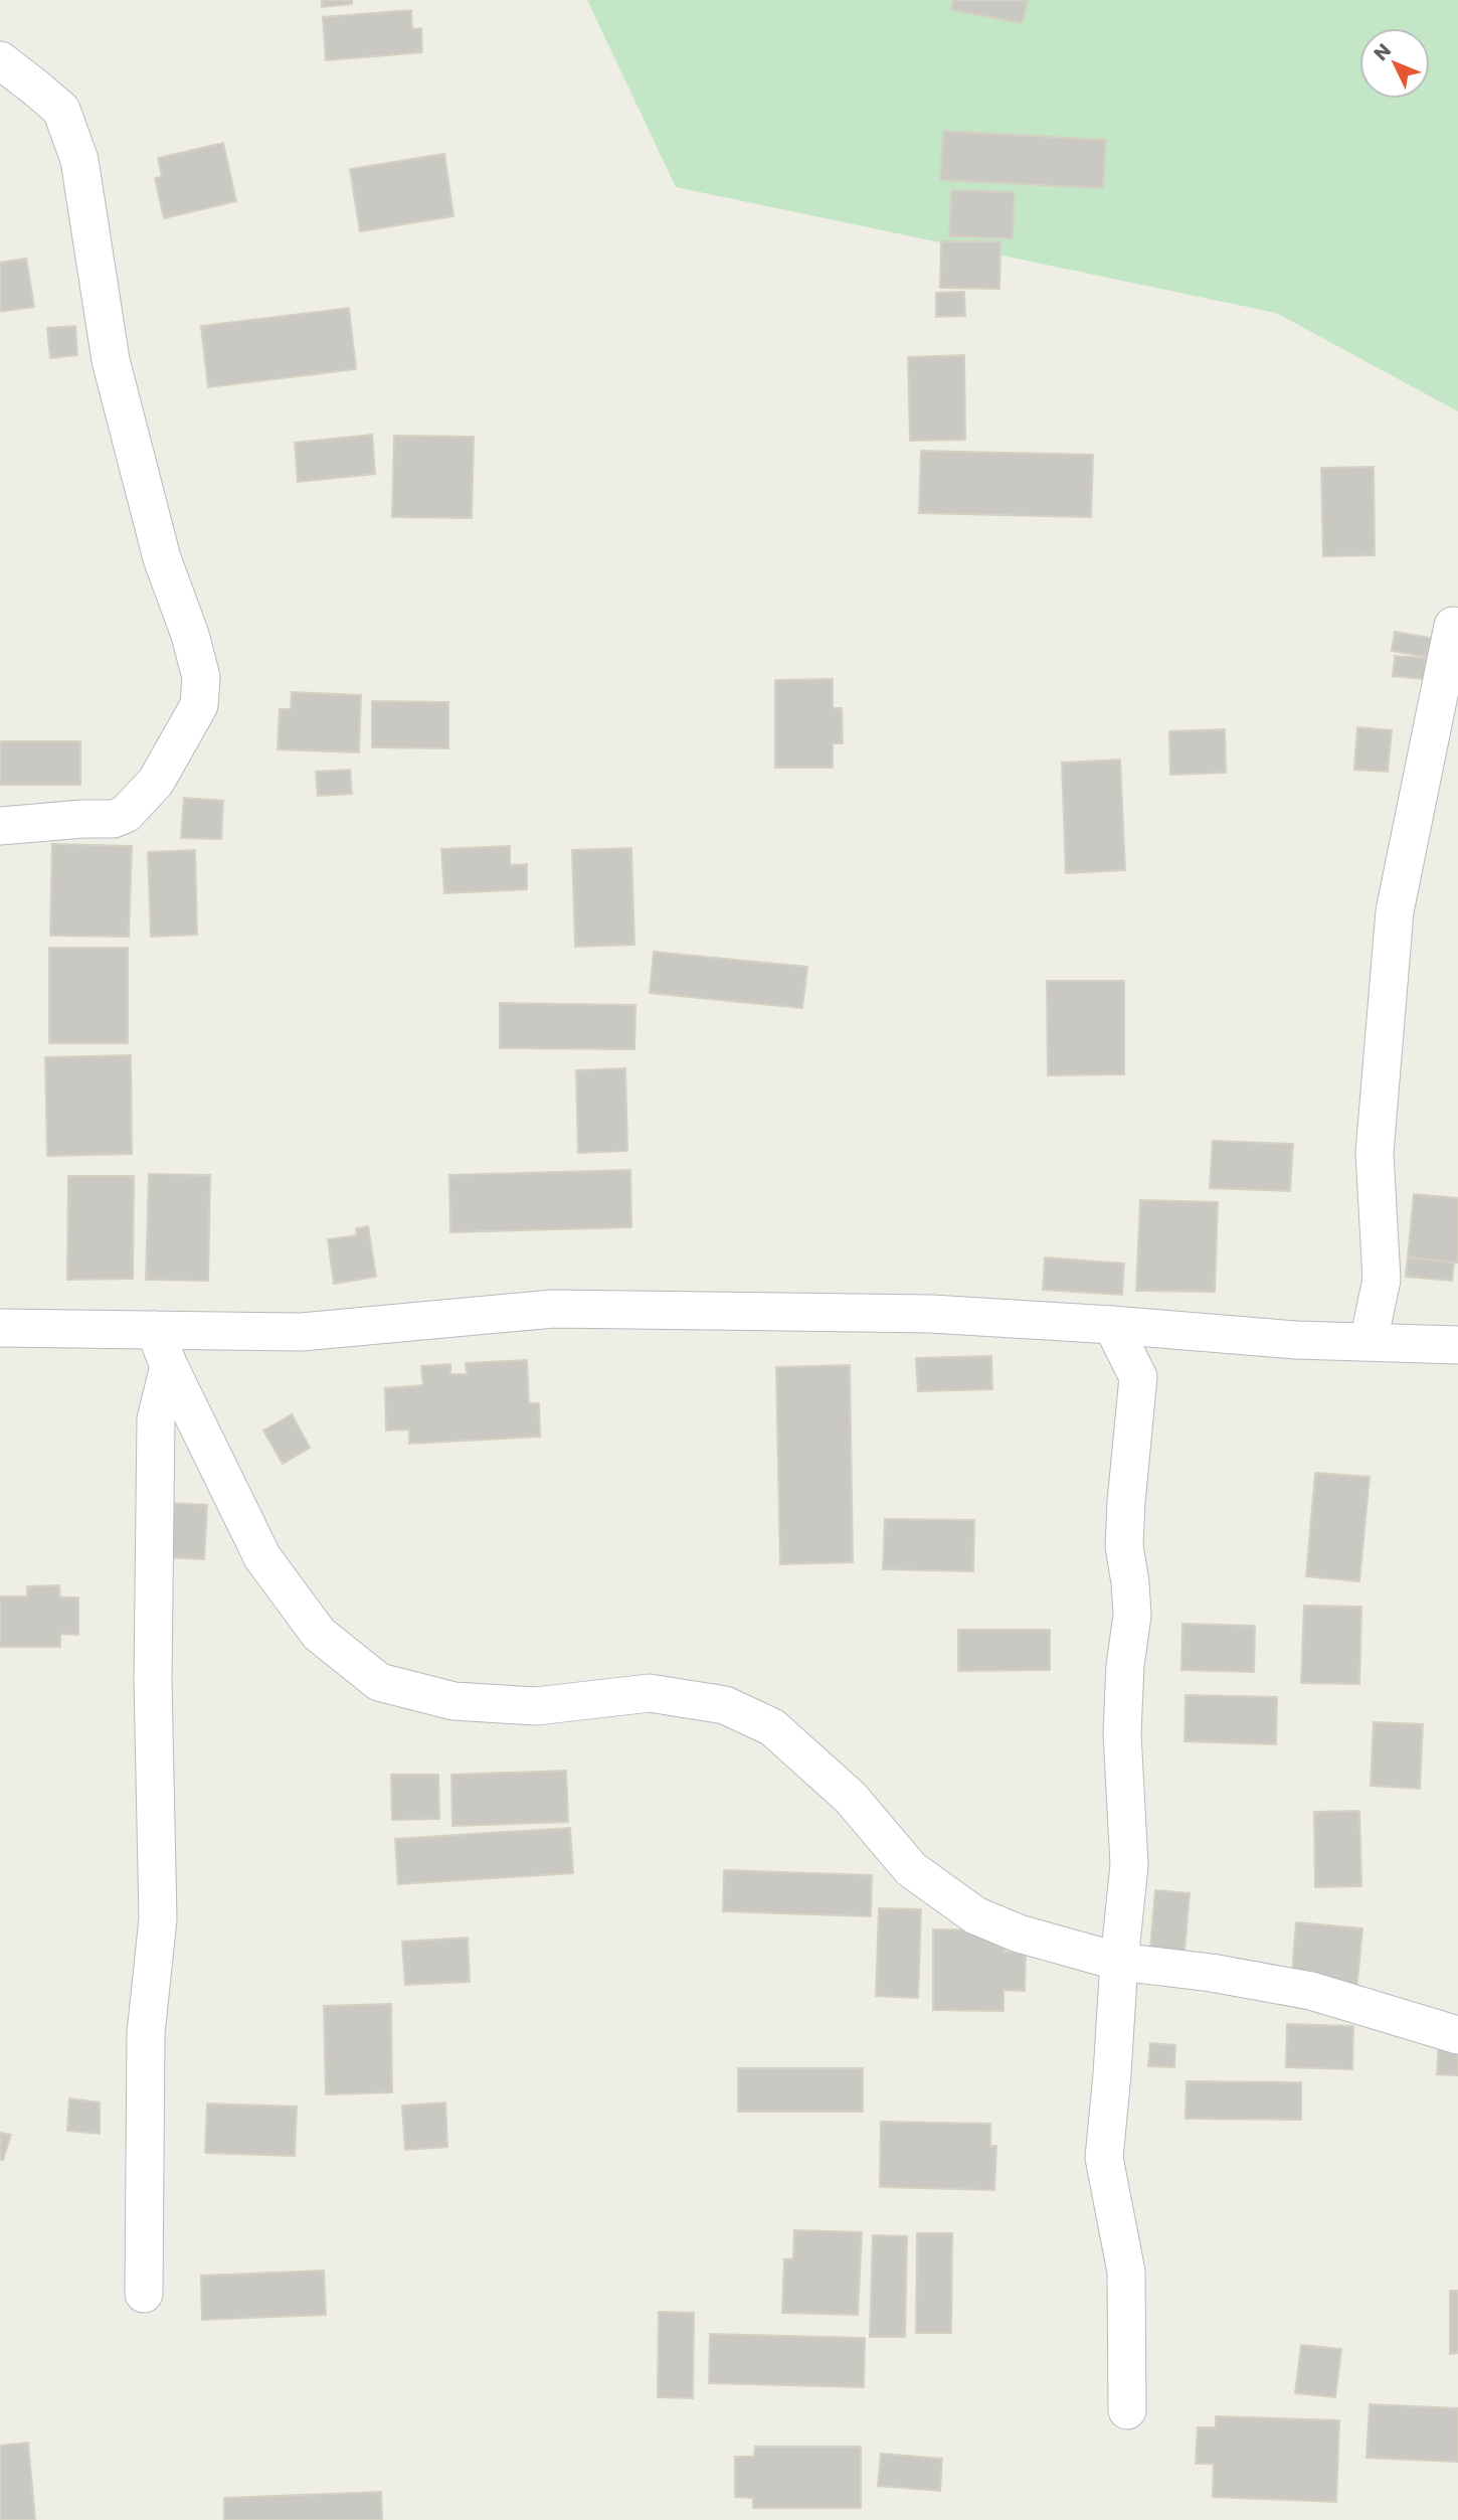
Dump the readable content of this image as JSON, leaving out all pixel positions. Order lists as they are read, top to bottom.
{
  "north": "top left"
}
